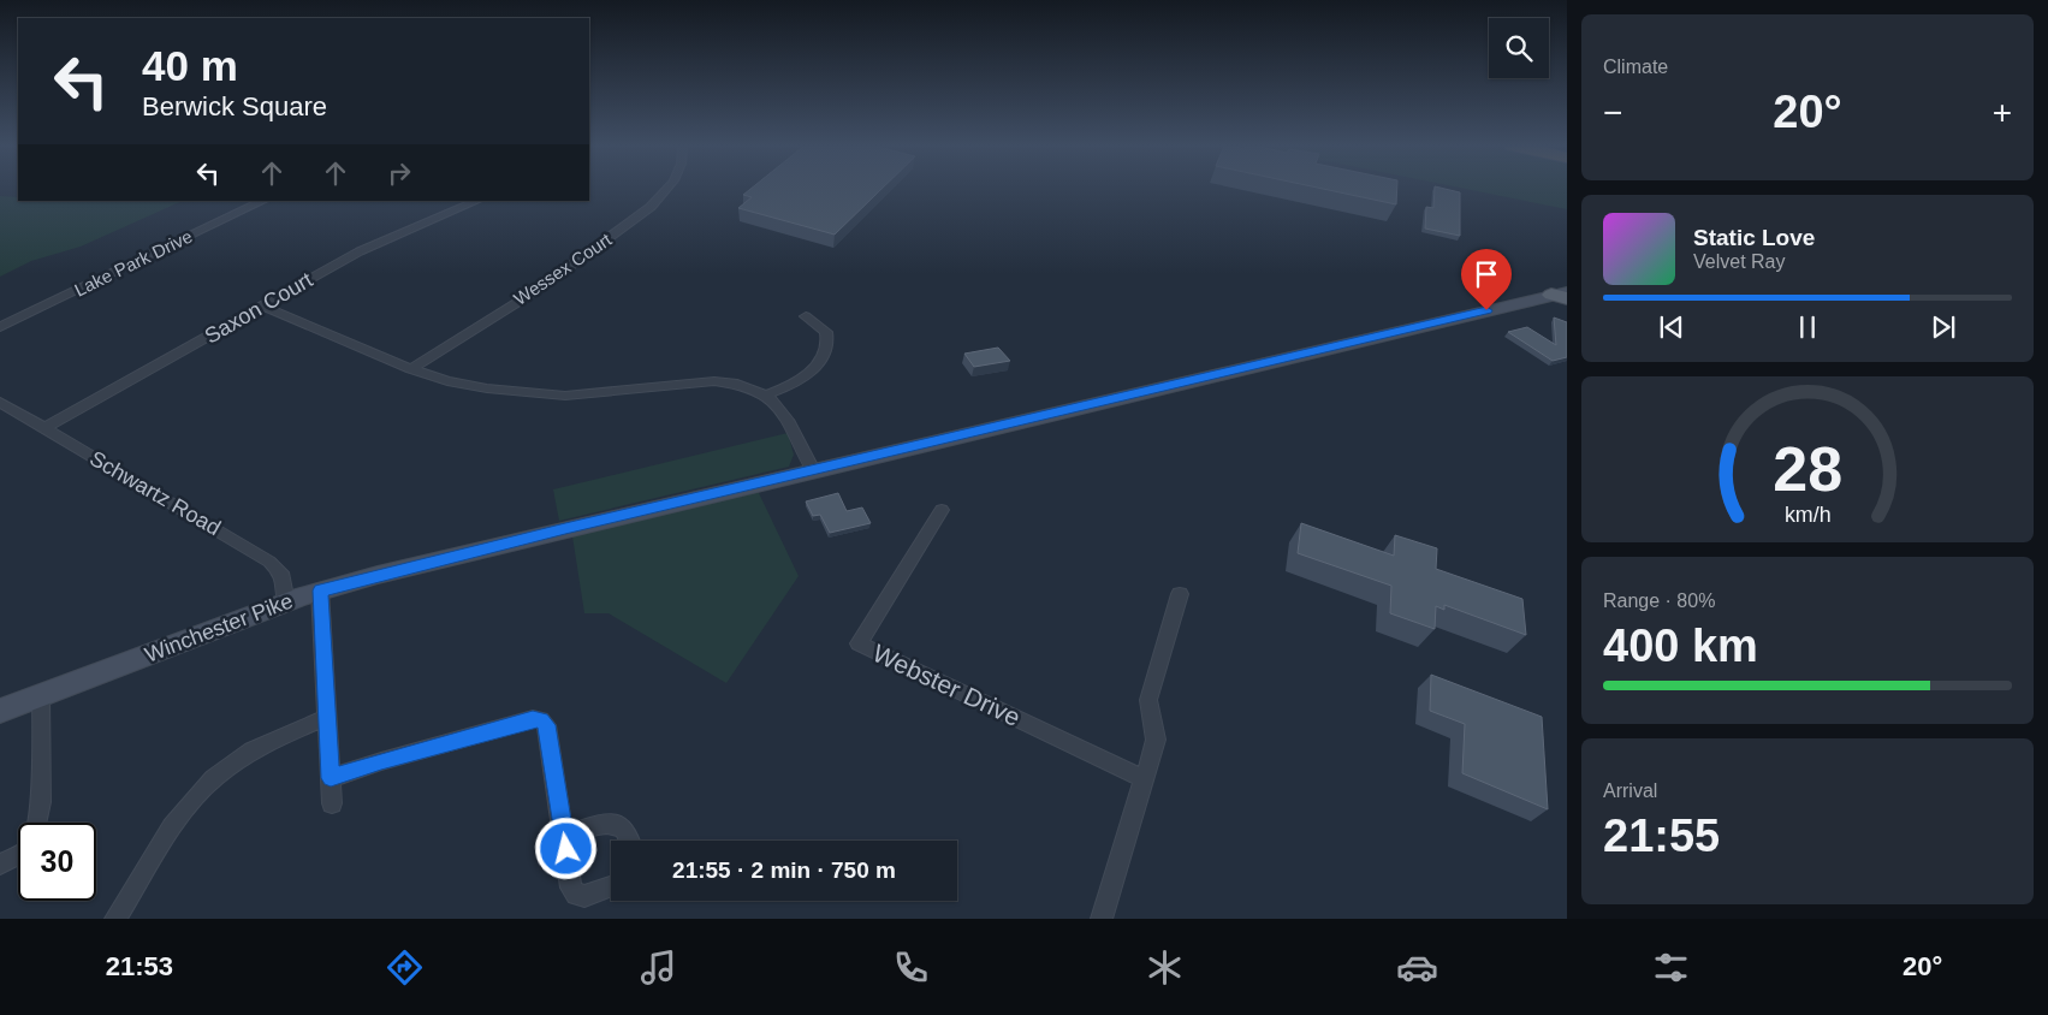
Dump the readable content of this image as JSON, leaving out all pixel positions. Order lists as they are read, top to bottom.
{
  "streets": {
    "main road": ["Winchester Pike"],
    "street": [
      "Lake Park Drive",
      "Wessex Court",
      "Saxon Court",
      "Schwartz Road",
      "Webster Drive"
    ]
  },
  "crossings": [
    ["Saxon Court", "Schwartz Road"],
    ["Schwartz Road", "Winchester Pike"]
  ],
  "page": {
    "tile": [
      "Climate",
      ["Range · 80%", "400 km"],
      ["Arrival", "21:55"]
    ],
    "turn": ["40 m", "Berwick Square"],
    "heat": ["−", "20°", "+"],
    "song": ["Static Love", "Velvet Ray"],
    "limit": "30",
    "trip": "21:55 · 2 min · 750 m",
    "tabs": ["21:53", "20°"],
    "gauge": ["28", "km/h"]
  }
}
